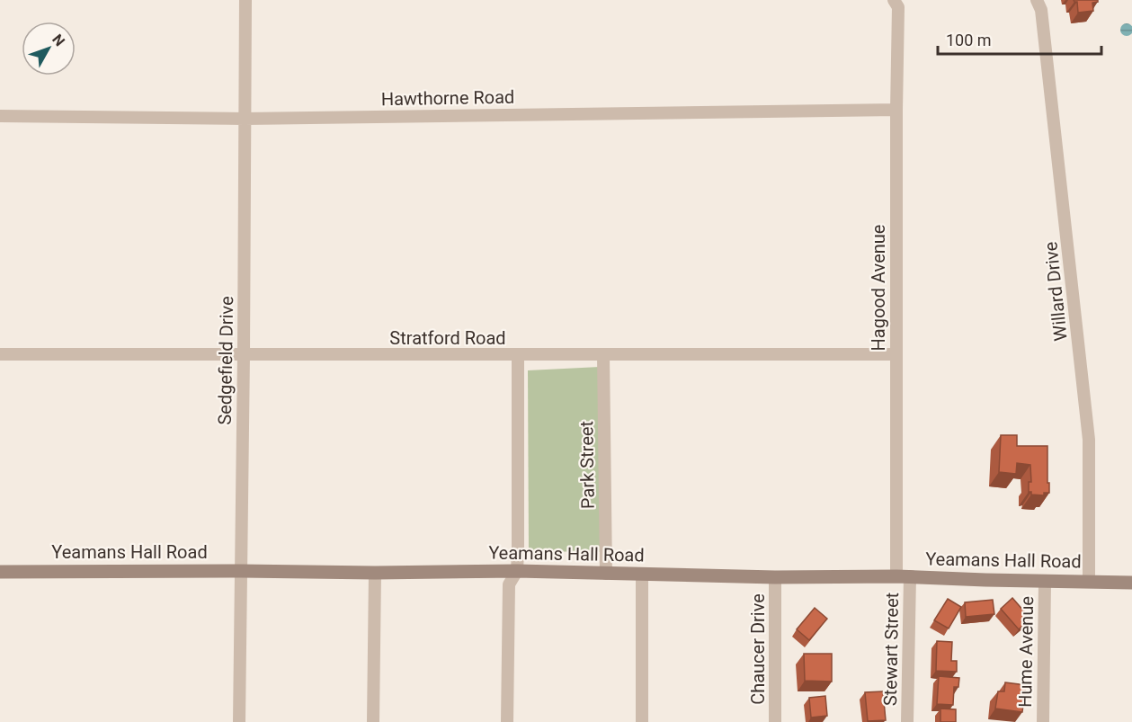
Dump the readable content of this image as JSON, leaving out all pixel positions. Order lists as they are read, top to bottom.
{
  "streets": {
    "street": [
      "Hawthorne Road",
      "Hagood Avenue",
      "Willard Drive",
      "Stratford Road",
      "Sedgefield Drive",
      "Park Street",
      "Yeamans Hall Road",
      "Chaucer Drive",
      "Stewart Street",
      "Hume Avenue"
    ]
  },
  "crossings": [
    ["Hawthorne Road", "Hagood Avenue"],
    ["Hawthorne Road", "Sedgefield Drive"],
    ["Hagood Avenue", "Stratford Road"],
    ["Hagood Avenue", "Yeamans Hall Road"],
    ["Hagood Avenue", "Stewart Street"],
    ["Willard Drive", "Yeamans Hall Road"],
    ["Stratford Road", "Sedgefield Drive"],
    ["Stratford Road", "Park Street"],
    ["Sedgefield Drive", "Yeamans Hall Road"],
    ["Park Street", "Yeamans Hall Road"],
    ["Yeamans Hall Road", "Chaucer Drive"],
    ["Yeamans Hall Road", "Stewart Street"],
    ["Yeamans Hall Road", "Hume Avenue"]
  ],
  "scale_bar": "100 m",
  "north": "top right"
}
